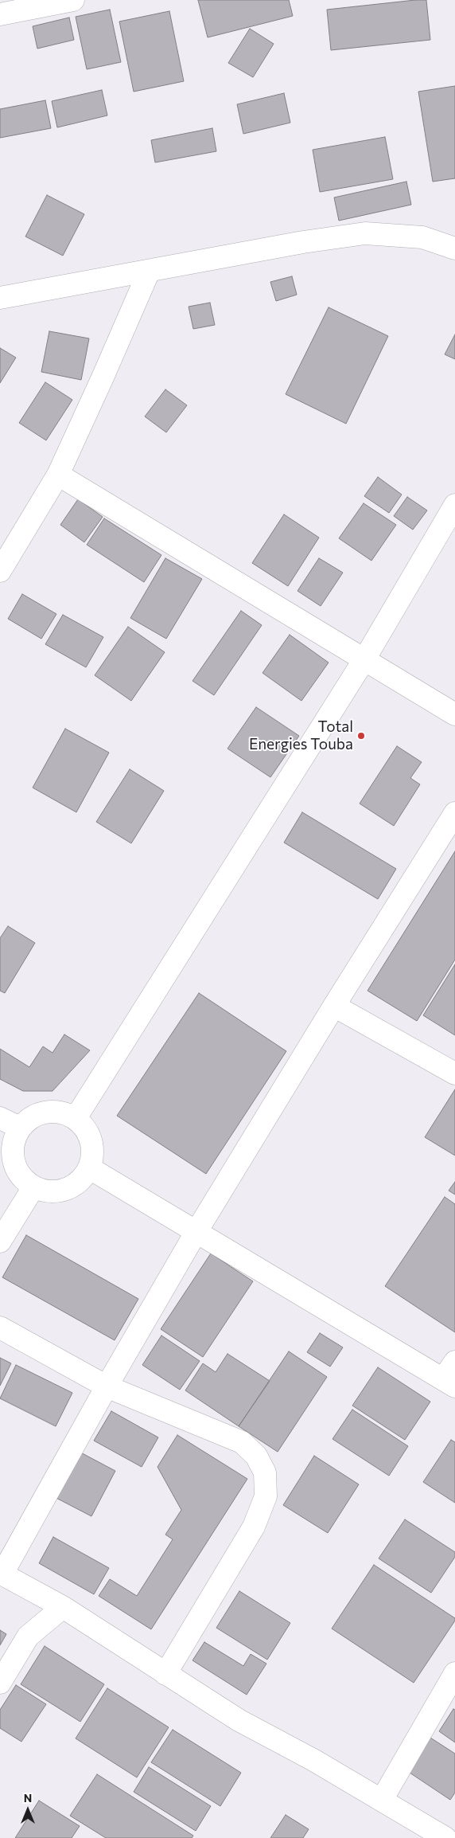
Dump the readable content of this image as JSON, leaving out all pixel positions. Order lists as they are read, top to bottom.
{
  "places": ["Total Energies Touba"],
  "north": "top"
}
